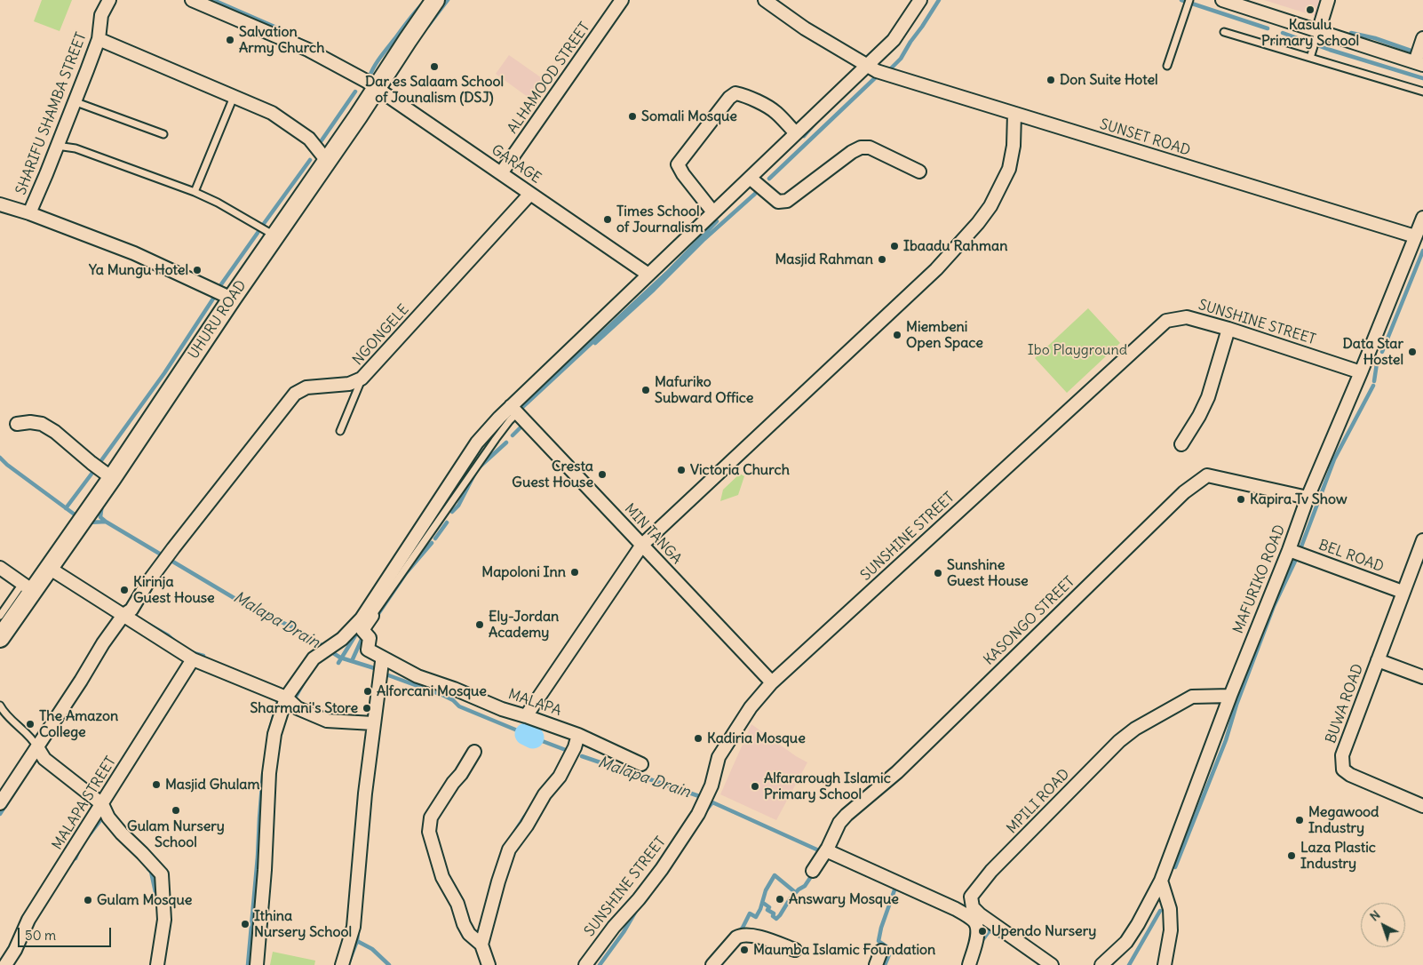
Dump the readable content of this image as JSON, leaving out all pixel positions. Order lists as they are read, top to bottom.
{
  "streets": {
    "main road": ["UHURU ROAD"],
    "street": [
      "ALHAMOOD STREET",
      "SHARIFU SHAMBA STREET",
      "SUNSET ROAD",
      "GARAGE",
      "SUNSHINE STREET",
      "NGONGELE",
      "MIN TANGA",
      "BEL ROAD",
      "MAFURIKO ROAD",
      "KASONGO STREET",
      "MALAPA",
      "BUWA ROAD",
      "MPILI ROAD",
      "MALAPA STREET"
    ]
  },
  "crossings": [
    ["ALHAMOOD STREET", "GARAGE"],
    ["SUNSET ROAD", "MAFURIKO ROAD"],
    ["GARAGE", "UHURU ROAD"],
    ["GARAGE", "NGONGELE"],
    ["SUNSHINE STREET", "MIN TANGA"],
    ["SUNSHINE STREET", "MAFURIKO ROAD"],
    ["BEL ROAD", "MAFURIKO ROAD"],
    ["BEL ROAD", "BUWA ROAD"],
    ["MAFURIKO ROAD", "KASONGO STREET"],
    ["MAFURIKO ROAD", "MPILI ROAD"]
  ],
  "water": ["Malapa Drain"],
  "parks": ["Ibo Playground"],
  "places": [
    "Kasulu Primary School",
    "Salvation Army Church",
    "Dar es Salaam School of Jounalism (DSJ)",
    "Don Suite Hotel",
    "Somali Mosque",
    "Times School of Journalism",
    "Ibaadu Rahman",
    "Masjid Rahman",
    "Ya Mungu Hotel",
    "Miembeni Open Space",
    "Data Star Hostel",
    "Mafuriko Subward Office",
    "Victoria Church",
    "Cresta Guest House",
    "Kapira Tv Show",
    "Mapoloni Inn",
    "Sunshine Guest House",
    "Kirinja Guest House",
    "Ely-Jordan Academy",
    "Alforcani Mosque",
    "Sharmani's Store",
    "The Amazon College",
    "Kadiria Mosque",
    "Masjid Ghulam",
    "Alfararough Islamic Primary School",
    "Gulam Nursery School",
    "Megawood Industry",
    "Laza Plastic Industry",
    "Answary Mosque",
    "Gulam Mosque",
    "Ithina Nursery School",
    "Upendo Nursery",
    "Maumba Islamic Foundation"
  ],
  "scale_bar": "50 m",
  "north": "top left"
}
